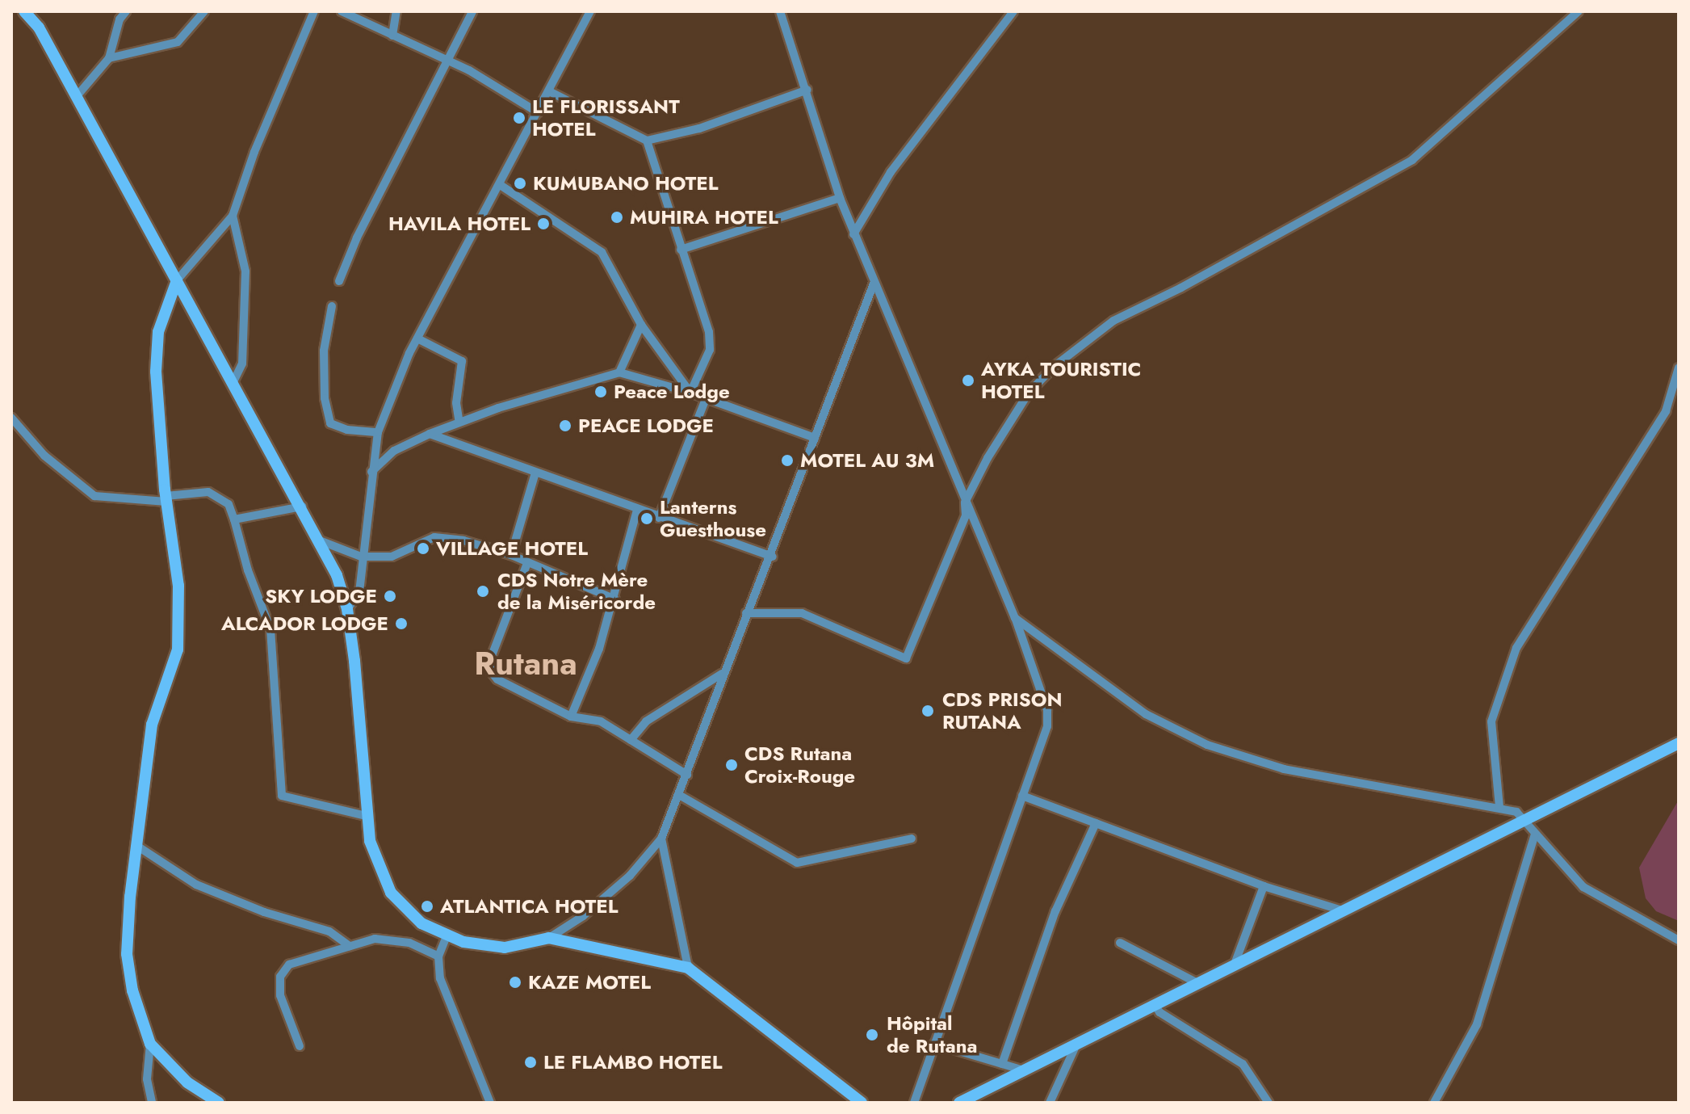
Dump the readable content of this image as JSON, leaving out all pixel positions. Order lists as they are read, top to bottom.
{
  "districts": ["Rutana"],
  "places": [
    "LE FLORISSANT HOTEL",
    "KUMUBANO HOTEL",
    "MUHIRA HOTEL",
    "HAVILA HOTEL",
    "AYKA TOURISTIC HOTEL",
    "Peace Lodge",
    "PEACE LODGE",
    "MOTEL AU 3M",
    "Lanterns Guesthouse",
    "VILLAGE HOTEL",
    "CDS Notre Mère de la Miséricorde",
    "SKY LODGE",
    "ALCADOR LODGE",
    "CDS PRISON RUTANA",
    "CDS Rutana Croix-Rouge",
    "ATLANTICA HOTEL",
    "KAZE MOTEL",
    "Hôpital de Rutana",
    "LE FLAMBO HOTEL"
  ]
}
